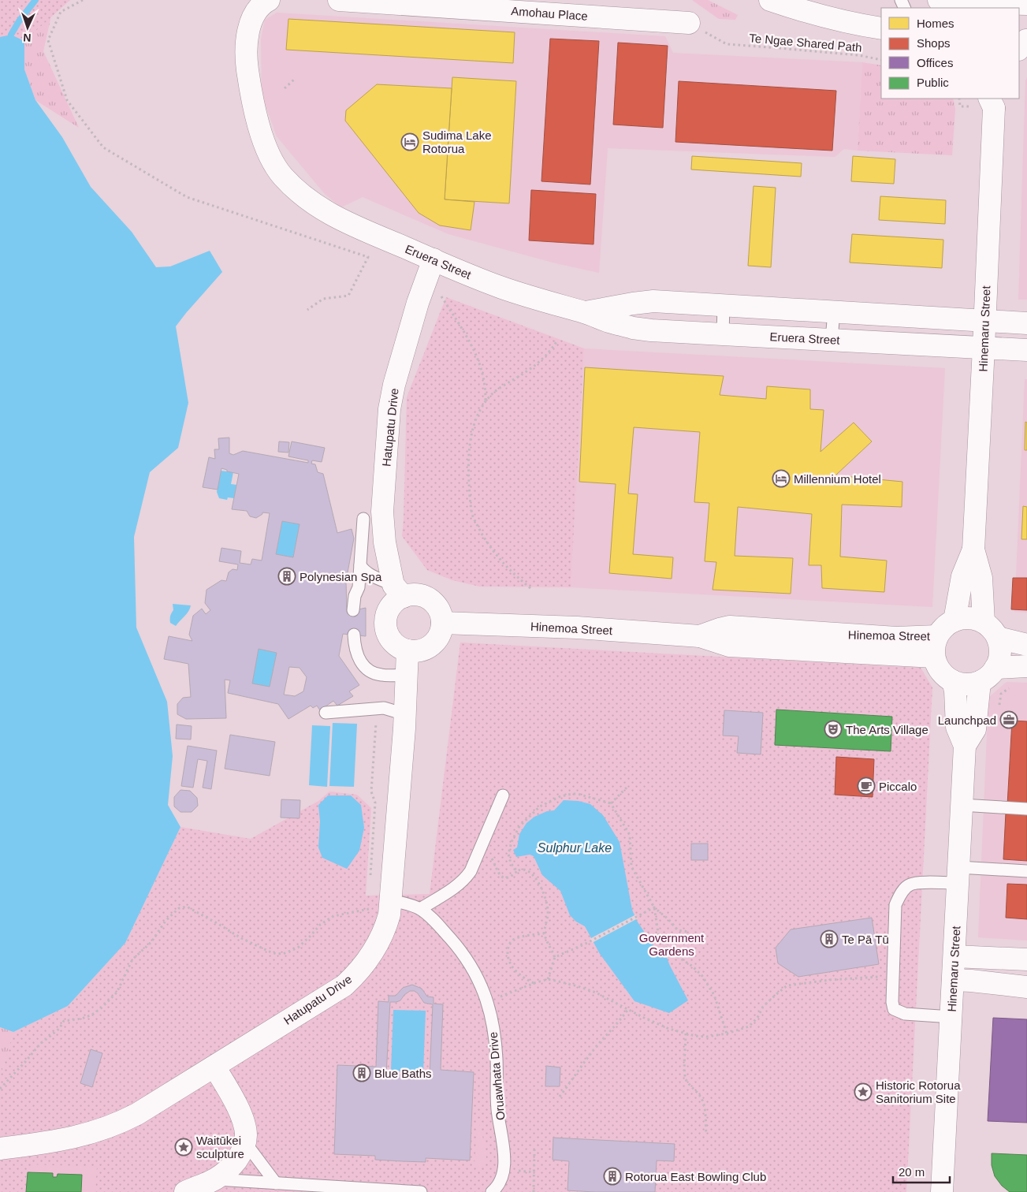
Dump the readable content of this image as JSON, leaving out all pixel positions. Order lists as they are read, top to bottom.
{
  "streets": {
    "street": [
      "Amohau Place",
      "Eruera Street",
      "Hinemaru Street",
      "Hatupatu Drive",
      "Hinemoa Street"
    ],
    "lane": ["Oruawhata Drive"],
    "path": ["Te Ngae Shared Path"]
  },
  "crossings": [
    ["Eruera Street", "Hinemaru Street"],
    ["Eruera Street", "Hatupatu Drive"],
    ["Hinemaru Street", "Hinemoa Street"],
    ["Hatupatu Drive", "Hinemoa Street"]
  ],
  "water": ["Sulphur Lake"],
  "parks": ["Government Gardens"],
  "places": {
    "hotel": ["Sudima Lake Rotorua", "Millennium Hotel"],
    "building": [
      "Polynesian Spa",
      "Te Pā Tū",
      "Blue Baths",
      "Rotorua East Bowling Club"
    ],
    "office": ["Launchpad"],
    "theatre": ["The Arts Village"],
    "cafe": ["Piccalo"],
    "place": ["Historic Rotorua Sanitorium Site", "Waitūkei sculpture"]
  },
  "legend": [
    "Homes",
    "Shops",
    "Offices",
    "Public"
  ],
  "scale_bar": "20 m",
  "north": "bottom"
}
